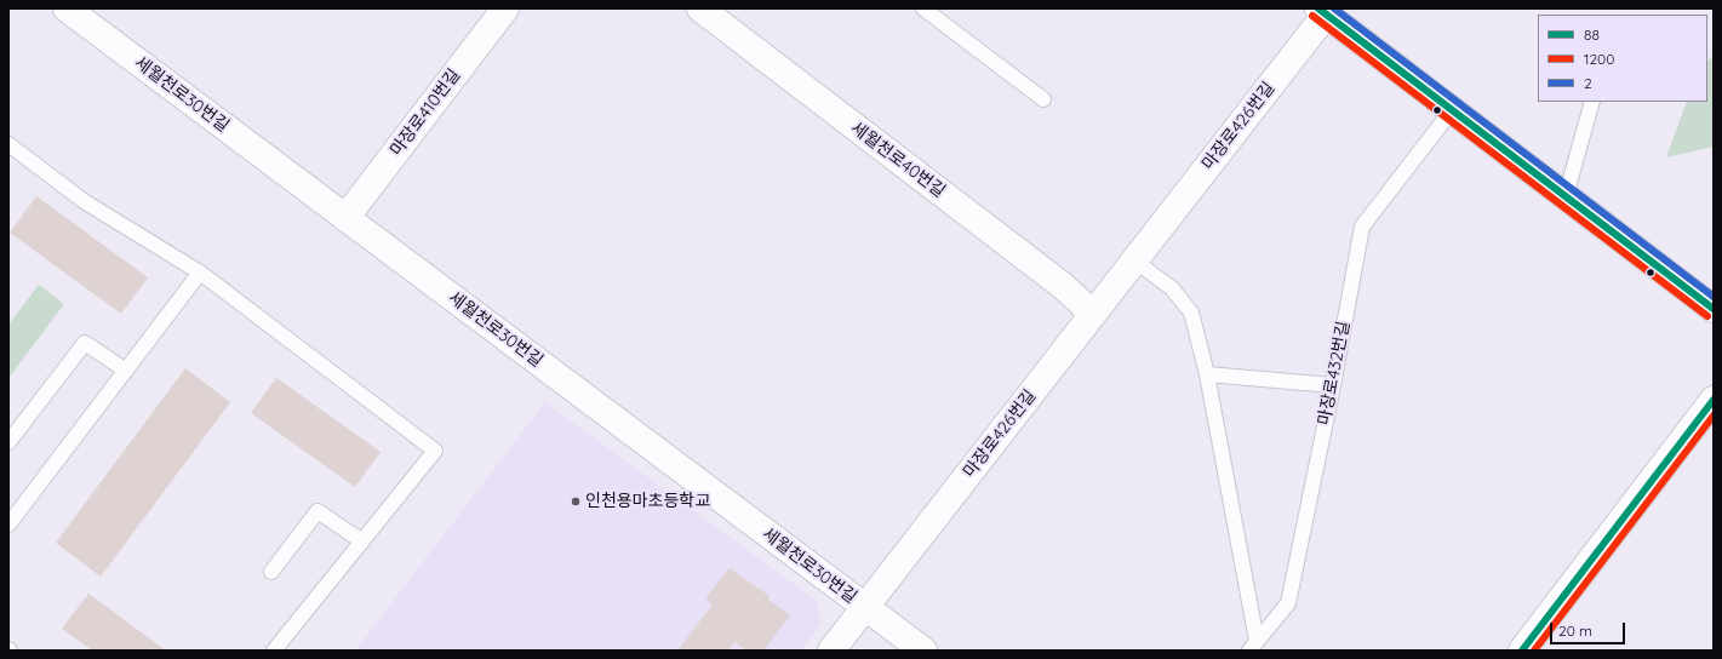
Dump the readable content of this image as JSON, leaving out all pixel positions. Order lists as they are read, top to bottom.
{
  "streets": {
    "street": [
      "세월천로30번길",
      "마장로410번길",
      "마장로426번길",
      "세월천로40번길"
    ],
    "lane": ["마장로432번길"]
  },
  "crossings": [
    ["세월천로30번길", "마장로410번길"],
    ["세월천로30번길", "마장로426번길"],
    ["마장로426번길", "세월천로40번길"]
  ],
  "places": ["인천용마초등학교"],
  "lines": ["transit line 88", "transit line 2", "transit line 1200"],
  "legend": ["88", "1200", "2"],
  "scale_bar": "20 m"
}
